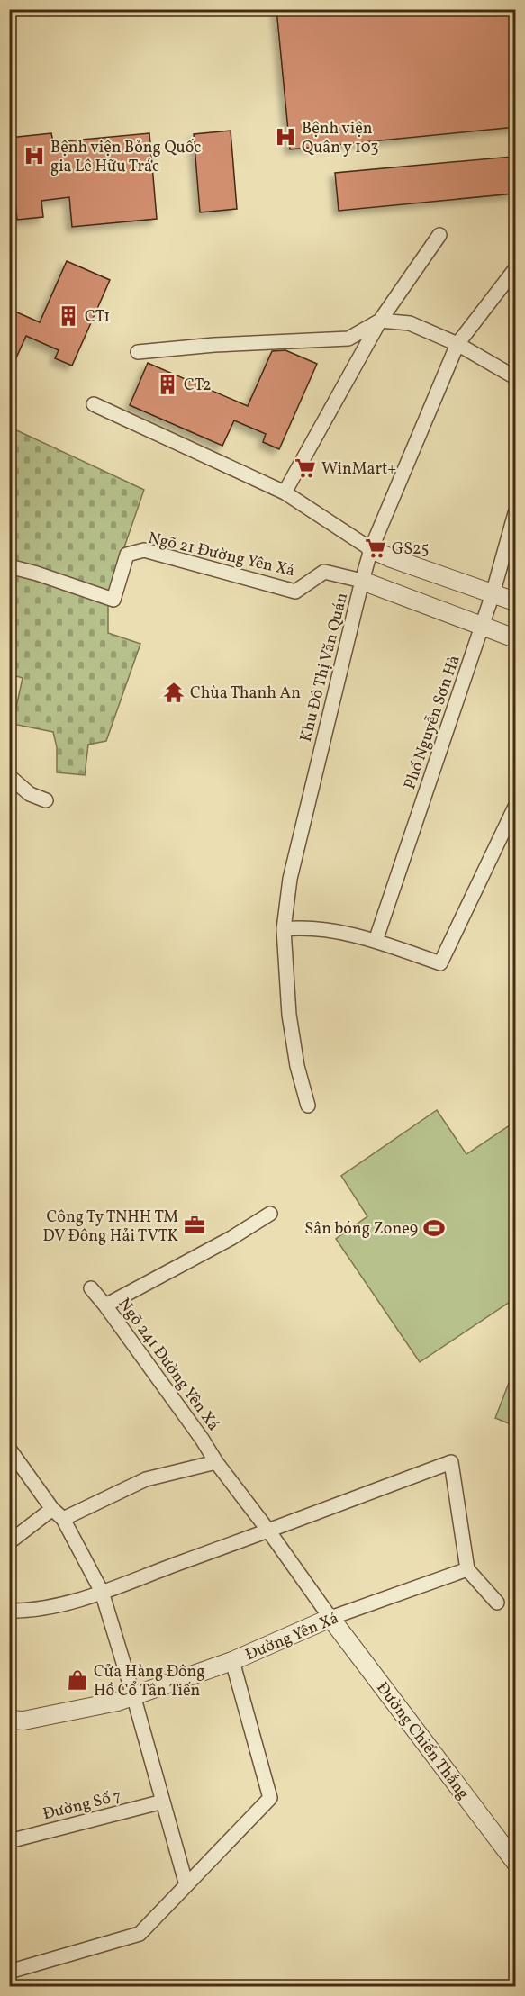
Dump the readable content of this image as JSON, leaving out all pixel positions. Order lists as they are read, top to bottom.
{
  "streets": {
    "street": [
      "Ngõ 21 Đường Yên Xá",
      "Khu Đô Thị Văn Quán",
      "Phố Nguyễn Sơn Hà",
      "Ngõ 241 Đường Yên Xá",
      "Đường Yên Xá",
      "Đường Chiến Thắng",
      "Đường Số 7"
    ]
  },
  "crossings": [
    ["Ngõ 21 Đường Yên Xá", "Khu Đô Thị Văn Quán"],
    ["Ngõ 241 Đường Yên Xá", "Đường Yên Xá"],
    ["Ngõ 241 Đường Yên Xá", "Đường Chiến Thắng"],
    ["Đường Yên Xá", "Đường Chiến Thắng"]
  ],
  "places": {
    "hospital": ["Bệnh viện Quân y 103", "Bệnh viện Bỏng Quốc gia Lê Hữu Trác"],
    "building": ["CT1", "CT2"],
    "supermarket": ["WinMart+", "GS25"],
    "temple": ["Chùa Thanh An"],
    "office": ["Công Ty TNHH TM DV Đông Hải TVTK"],
    "sports": ["Sân bóng Zone9"],
    "shop": ["Cửa Hàng Đông Hồ Cổ Tân Tiến"]
  }
}
